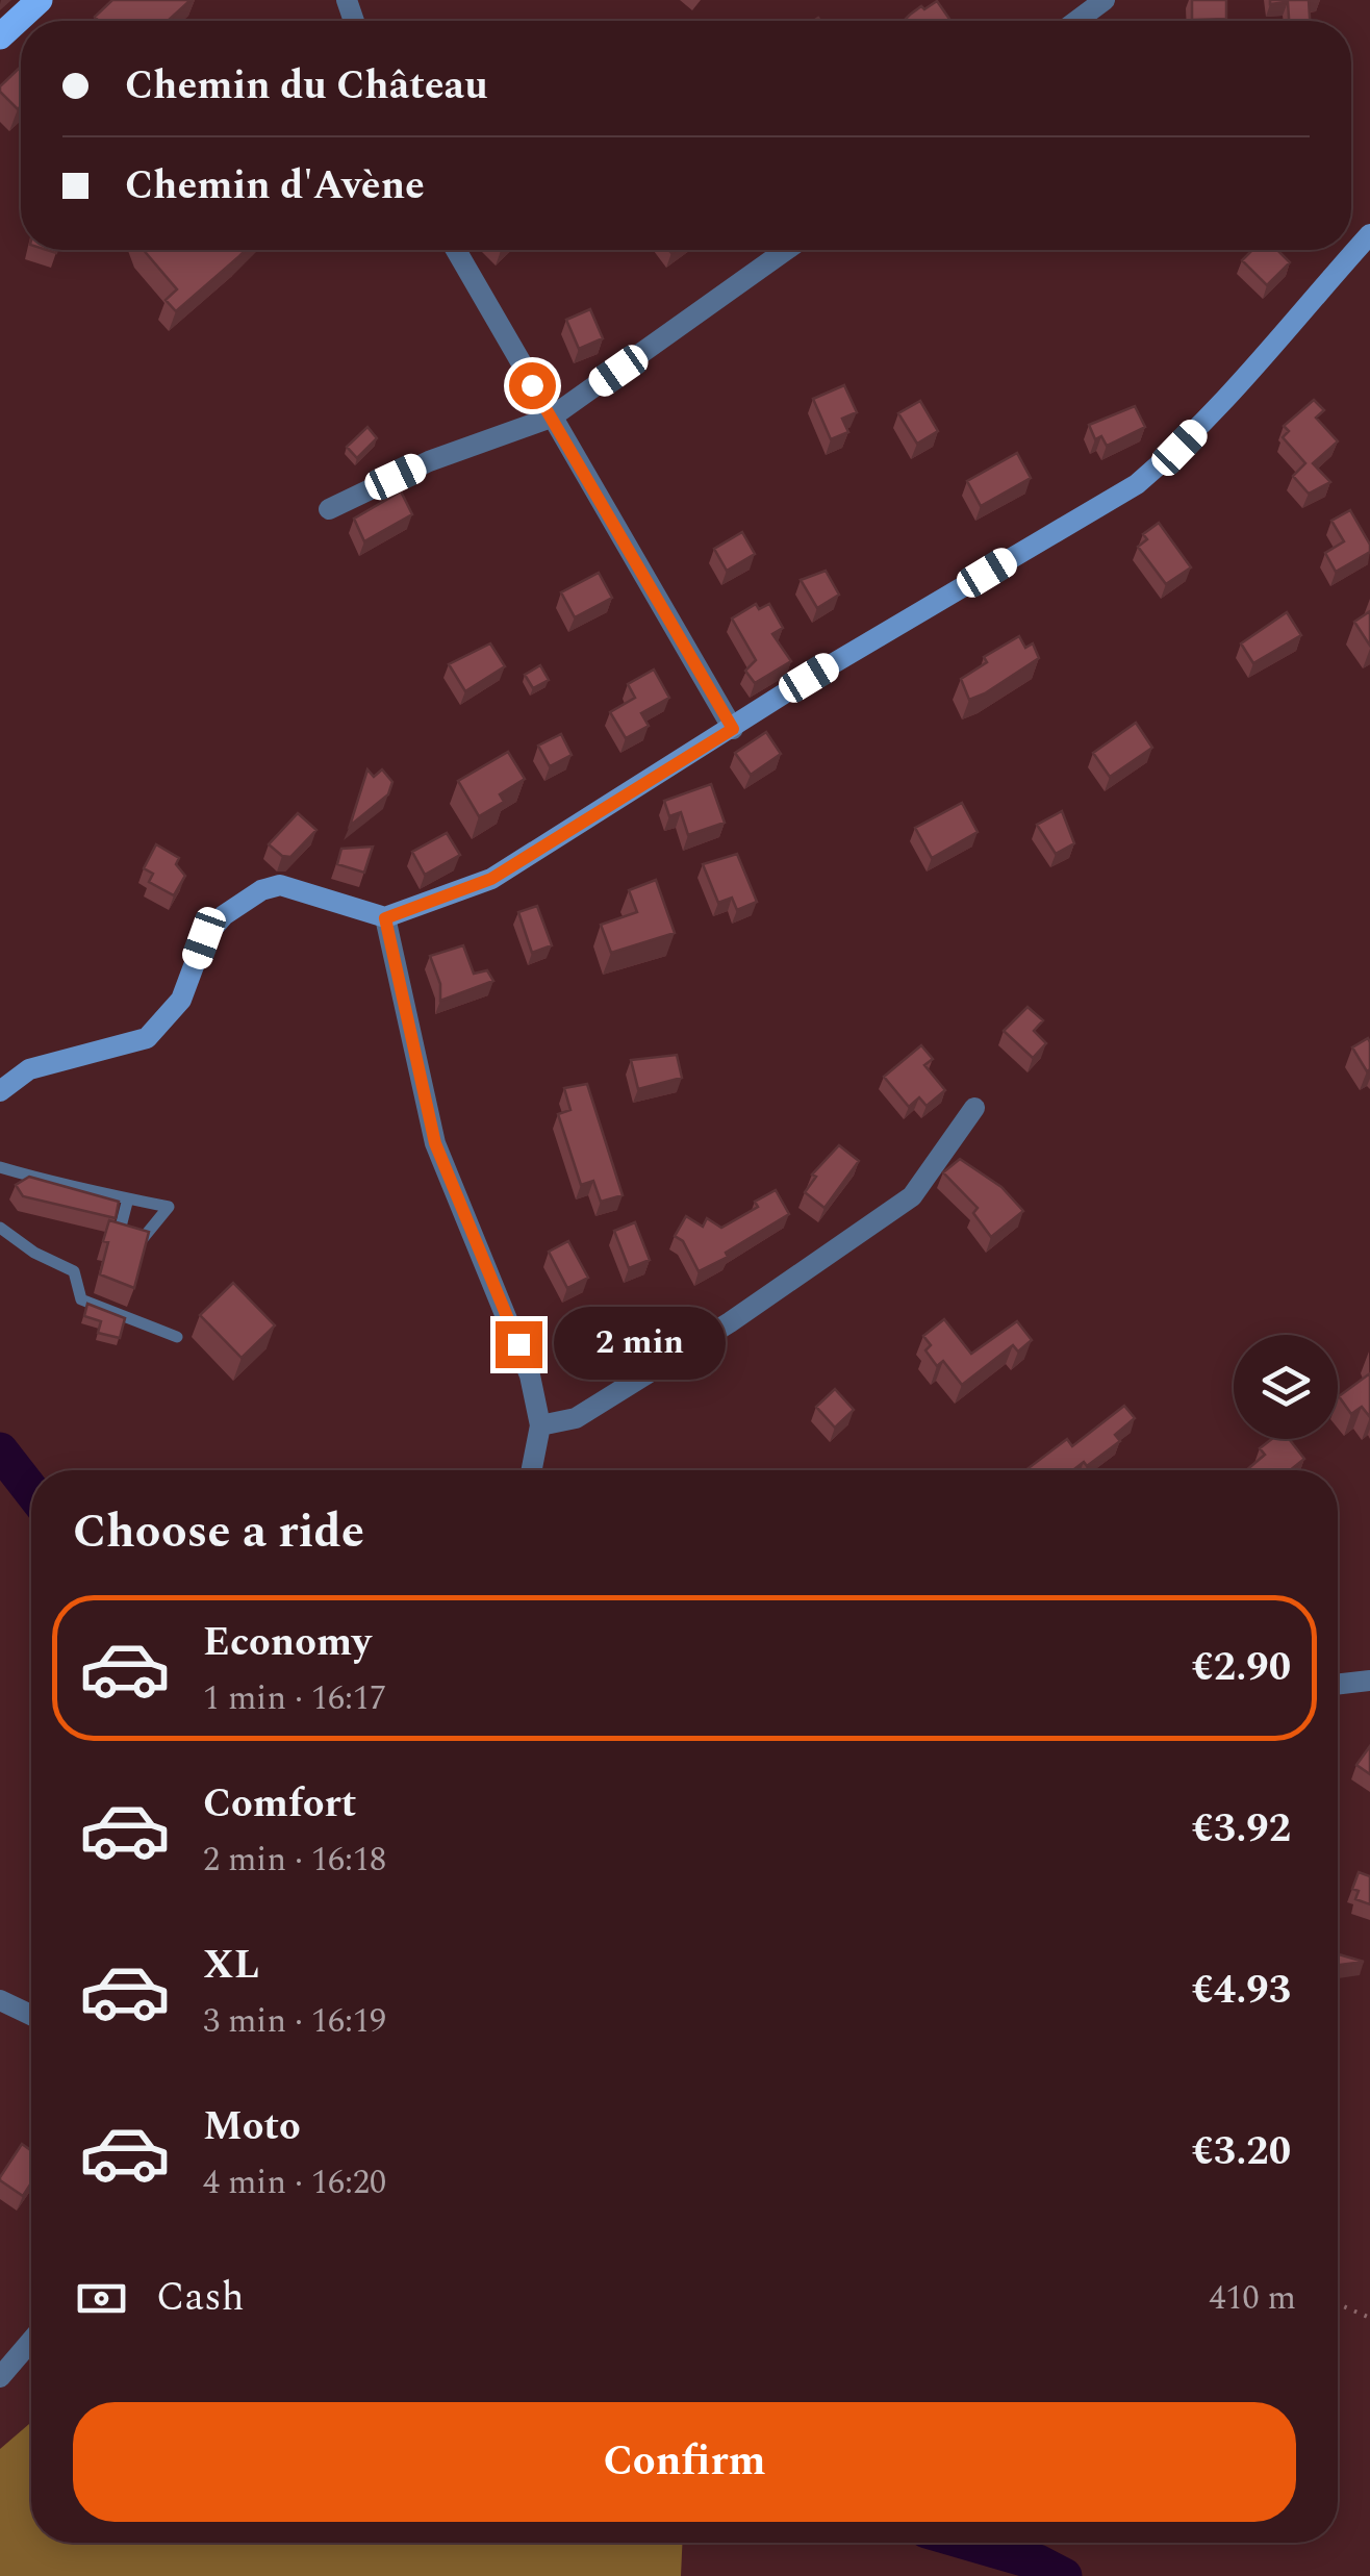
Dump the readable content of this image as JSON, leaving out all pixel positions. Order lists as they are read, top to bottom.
{
  "page": {
    "banner": ["Chemin du Château", "Chemin d'Avène"],
    "bubble": "2 min",
    "heading": "Choose a ride",
    "list": [
      {
        "name": "Economy",
        "note": "1 min · 16:17",
        "value": "€2.90"
      },
      {
        "name": "Comfort",
        "note": "2 min · 16:18",
        "value": "€3.92"
      },
      {
        "name": "XL",
        "note": "3 min · 16:19",
        "value": "€4.93"
      },
      {
        "name": "Moto",
        "note": "4 min · 16:20",
        "value": "€3.20"
      }
    ],
    "pay": ["Cash", "410 m"],
    "buttons": "Confirm"
  }
}
